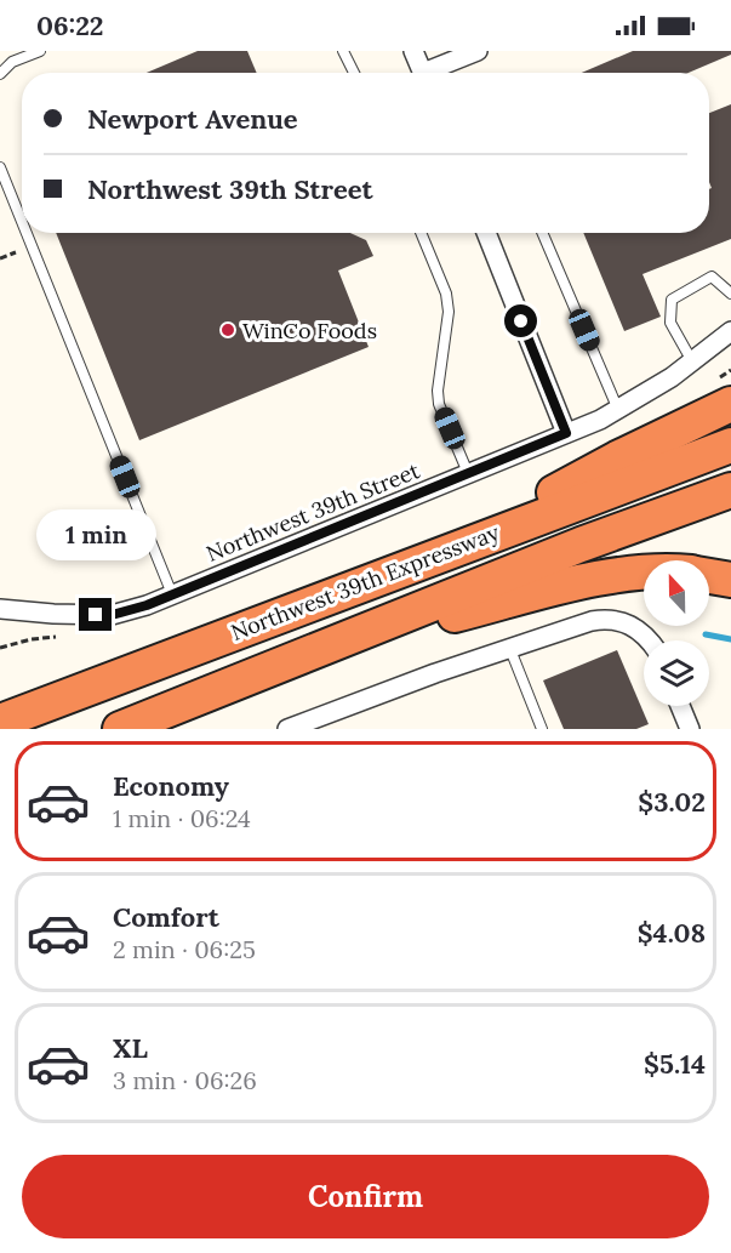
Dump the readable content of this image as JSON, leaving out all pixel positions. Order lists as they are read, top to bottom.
{
  "streets": {
    "highway": ["Northwest 39th Expressway"],
    "street": ["Northwest 39th Street"]
  },
  "places": ["WinCo Foods"],
  "north": "top",
  "page": {
    "status": "06:22",
    "banner": ["Newport Avenue", "Northwest 39th Street"],
    "bubble": "1 min",
    "list": [
      {
        "name": "Economy",
        "note": "1 min · 06:24",
        "value": "$3.02"
      },
      {
        "name": "Comfort",
        "note": "2 min · 06:25",
        "value": "$4.08"
      },
      {
        "name": "XL",
        "note": "3 min · 06:26",
        "value": "$5.14"
      }
    ],
    "buttons": "Confirm"
  }
}
